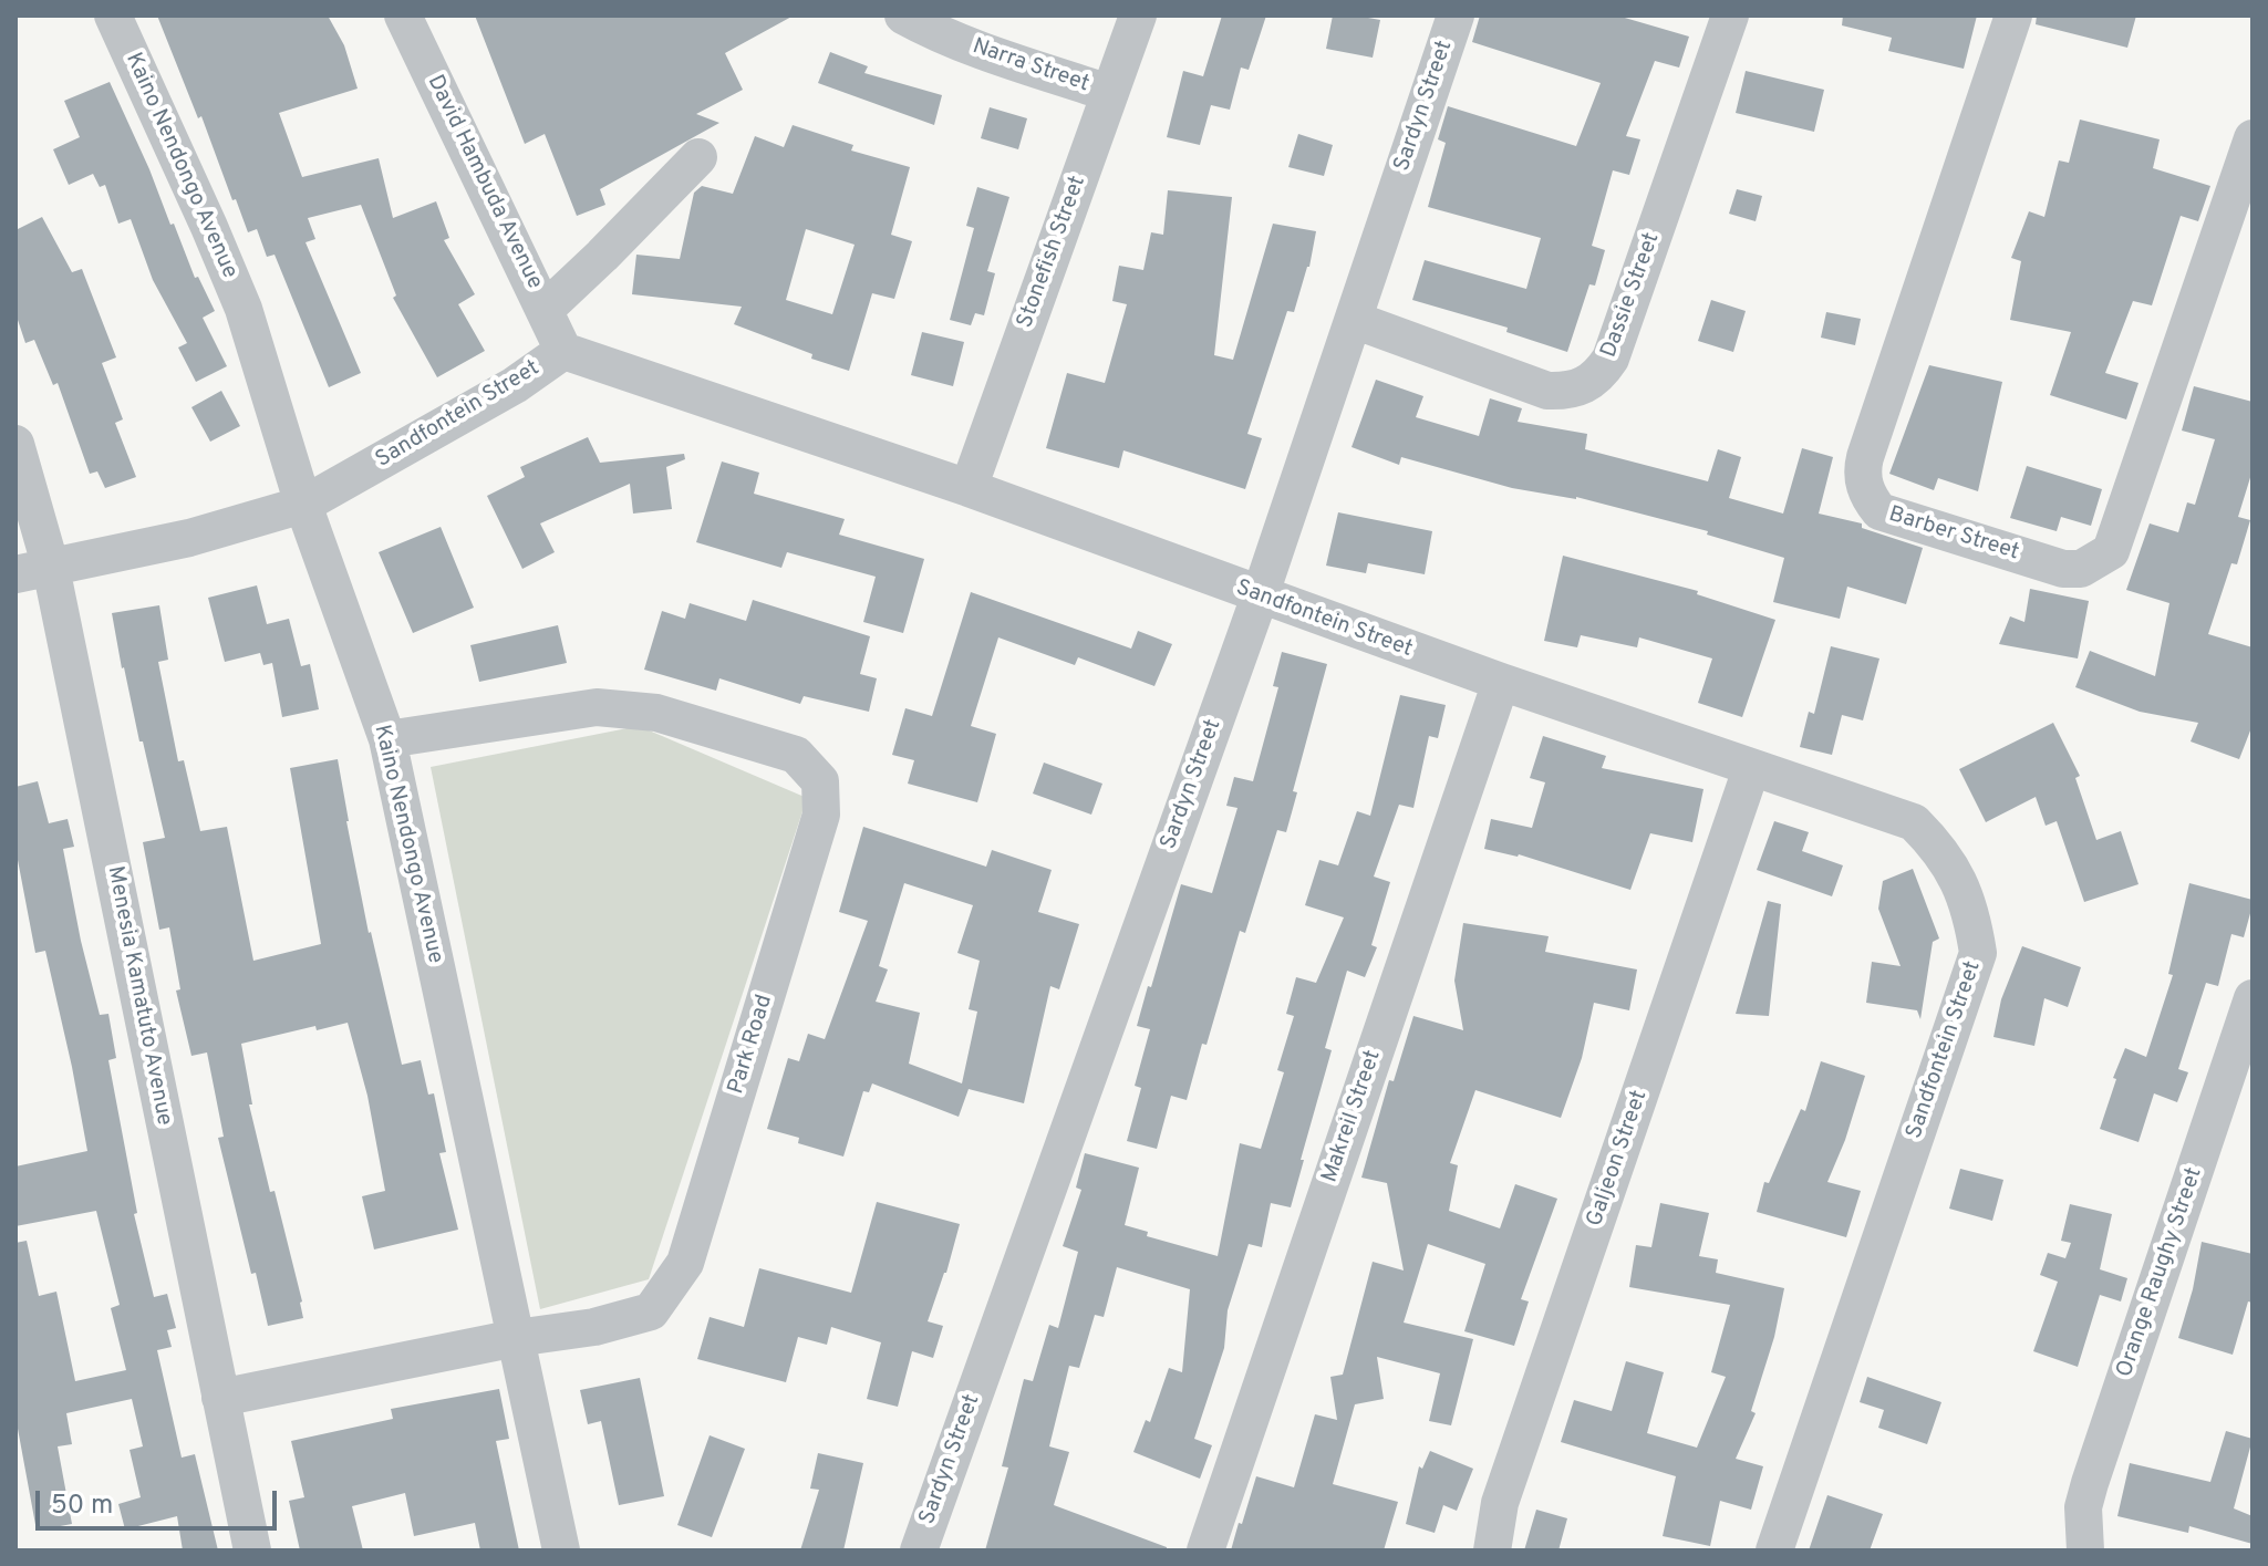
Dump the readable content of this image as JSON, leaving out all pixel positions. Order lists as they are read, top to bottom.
{
  "streets": {
    "street": [
      "Narra Street",
      "Sardyn Street",
      "Kaino Nendongo Avenue",
      "David Hambuda Avenue",
      "Stonefish Street",
      "Dassie Street",
      "Sandfontein Street",
      "Barber Street",
      "Menesia Kamatuto Avenue",
      "Park Road",
      "Makreil Street",
      "Galjeon Street",
      "Orange Raughy Street"
    ]
  },
  "crossings": [
    ["Narra Street", "Stonefish Street"],
    ["Sardyn Street", "Dassie Street"],
    ["Sardyn Street", "Sandfontein Street"],
    ["Kaino Nendongo Avenue", "Sandfontein Street"],
    ["Kaino Nendongo Avenue", "Park Road"],
    ["David Hambuda Avenue", "Sandfontein Street"],
    ["Stonefish Street", "Sandfontein Street"],
    ["Sandfontein Street", "Menesia Kamatuto Avenue"],
    ["Sandfontein Street", "Makreil Street"],
    ["Sandfontein Street", "Galjeon Street"],
    ["Menesia Kamatuto Avenue", "Park Road"]
  ],
  "scale_bar": "50 m"
}
